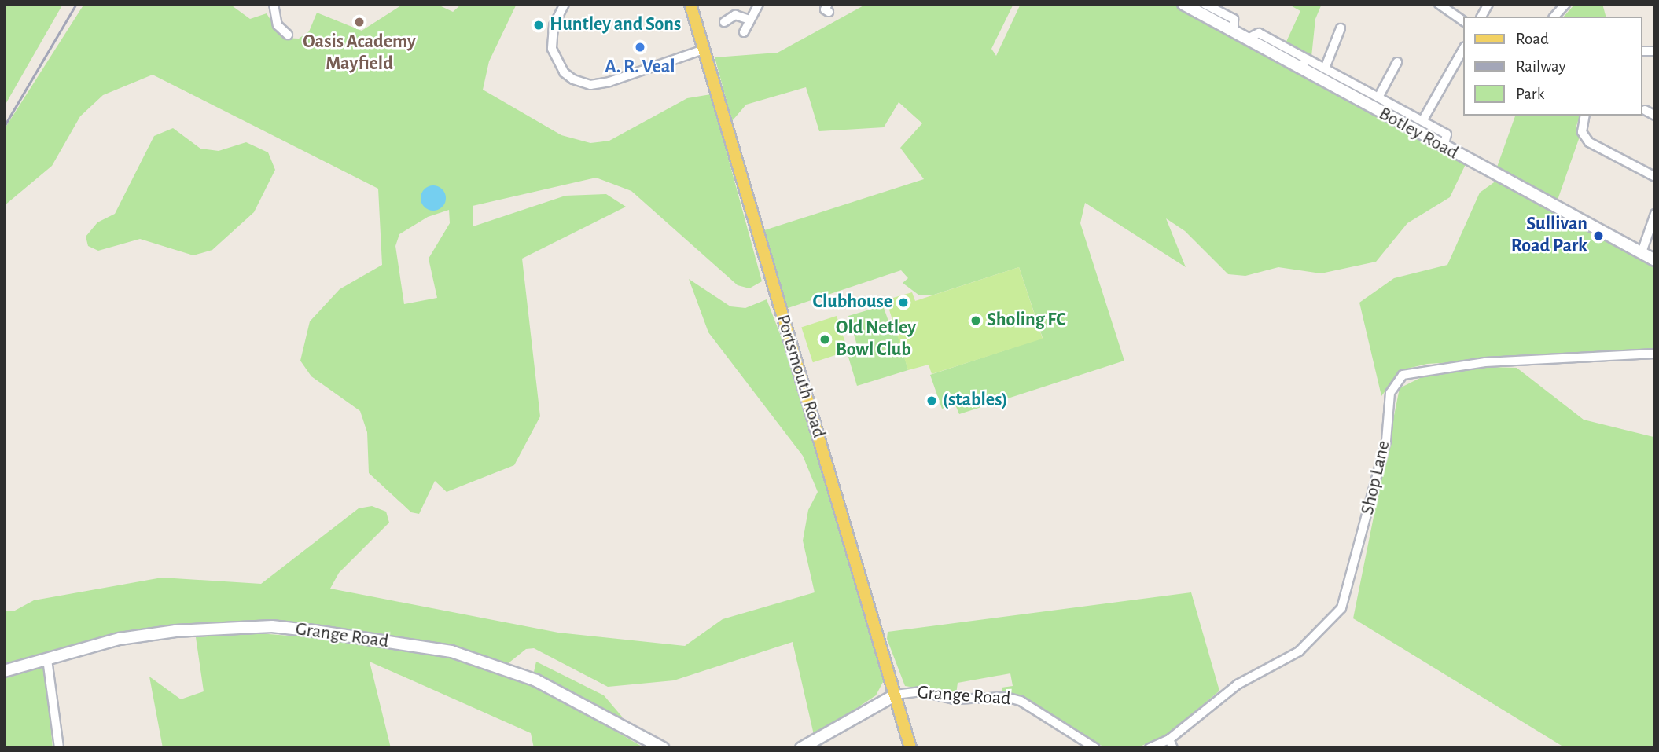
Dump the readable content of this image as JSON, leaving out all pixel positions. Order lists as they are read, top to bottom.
{
  "streets": {
    "main road": ["Portsmouth Road"],
    "street": ["Botley Road", "Shop Lane", "Grange Road"]
  },
  "crossings": [
    ["Portsmouth Road", "Grange Road"]
  ],
  "places": [
    "Oasis Academy Mayfield",
    "Huntley and Sons",
    "A. R. Veal",
    "Sullivan Road Park",
    "Clubhouse",
    "Sholing FC",
    "Old Netley Bowl Club",
    "(stables)"
  ],
  "legend": ["Road", "Railway", "Park"]
}
